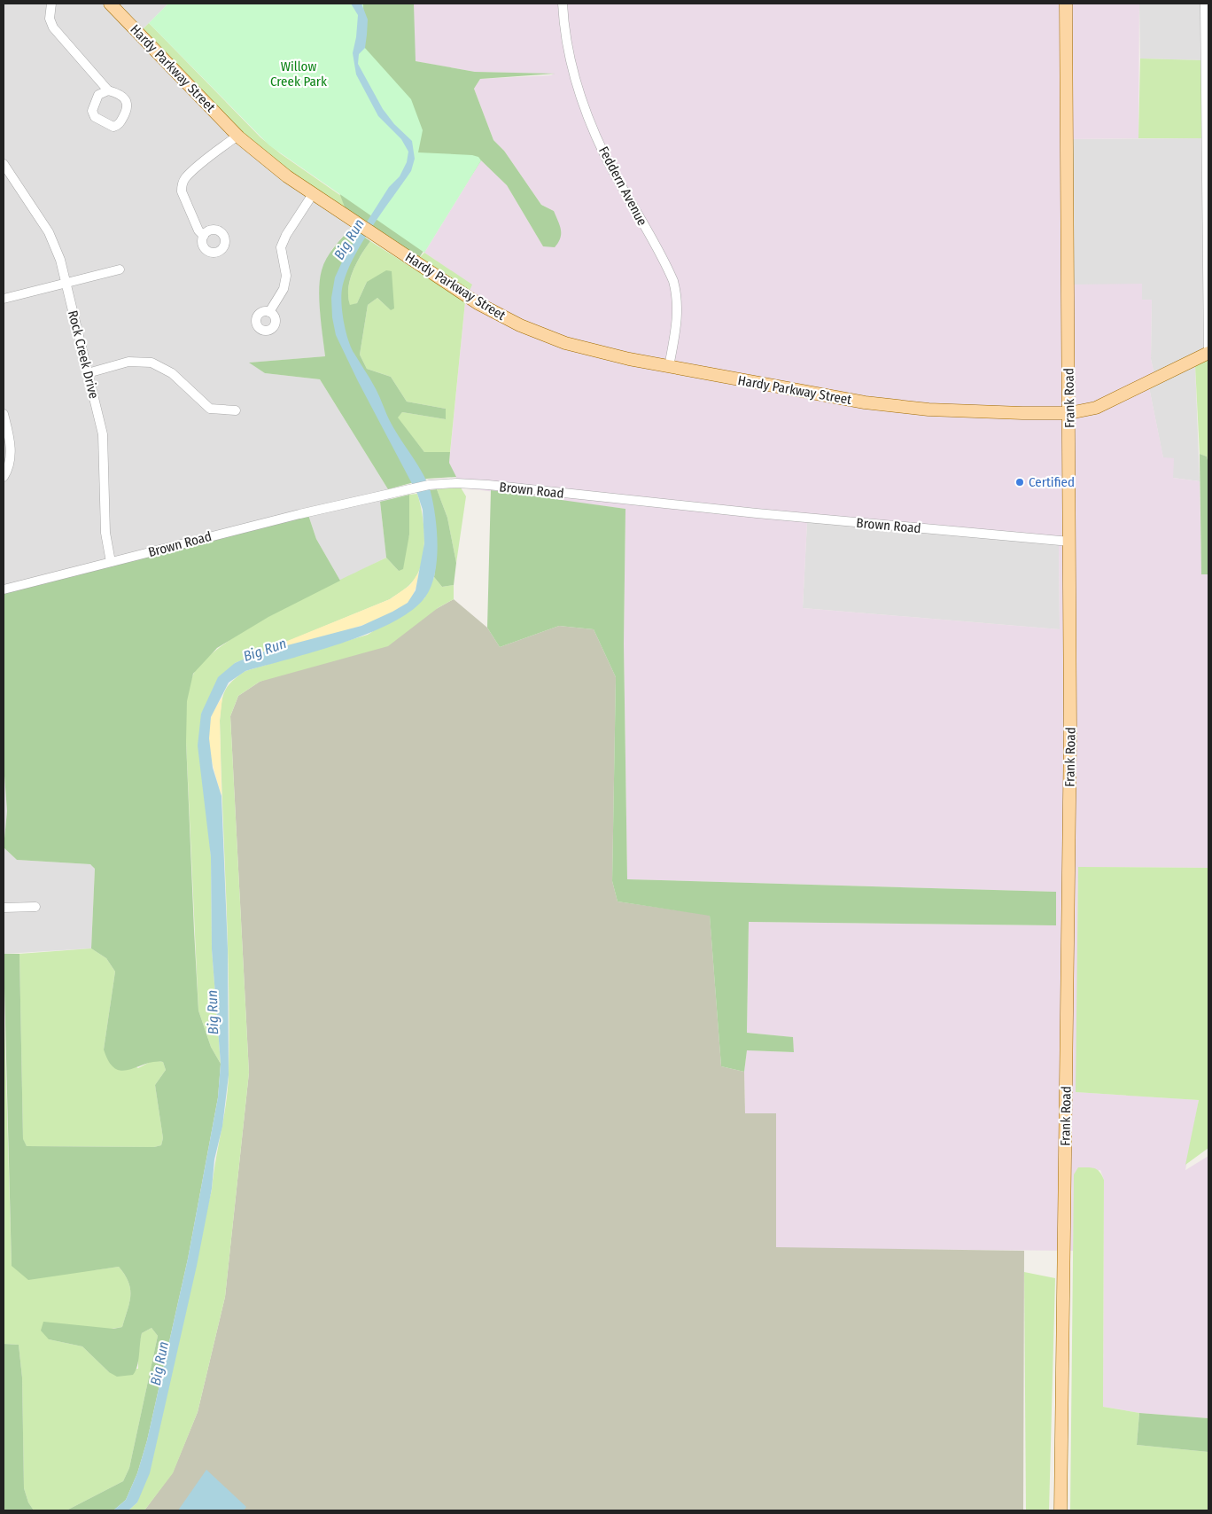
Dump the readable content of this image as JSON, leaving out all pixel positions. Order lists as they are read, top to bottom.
{
  "streets": {
    "main road": ["Hardy Parkway Street", "Frank Road"],
    "street": ["Feddern Avenue", "Rock Creek Drive", "Brown Road"]
  },
  "crossings": [
    ["Hardy Parkway Street", "Feddern Avenue"],
    ["Hardy Parkway Street", "Frank Road"],
    ["Rock Creek Drive", "Brown Road"],
    ["Frank Road", "Brown Road"]
  ],
  "water": ["Big Run"],
  "parks": ["Willow Creek Park"],
  "places": ["Certified"]
}
